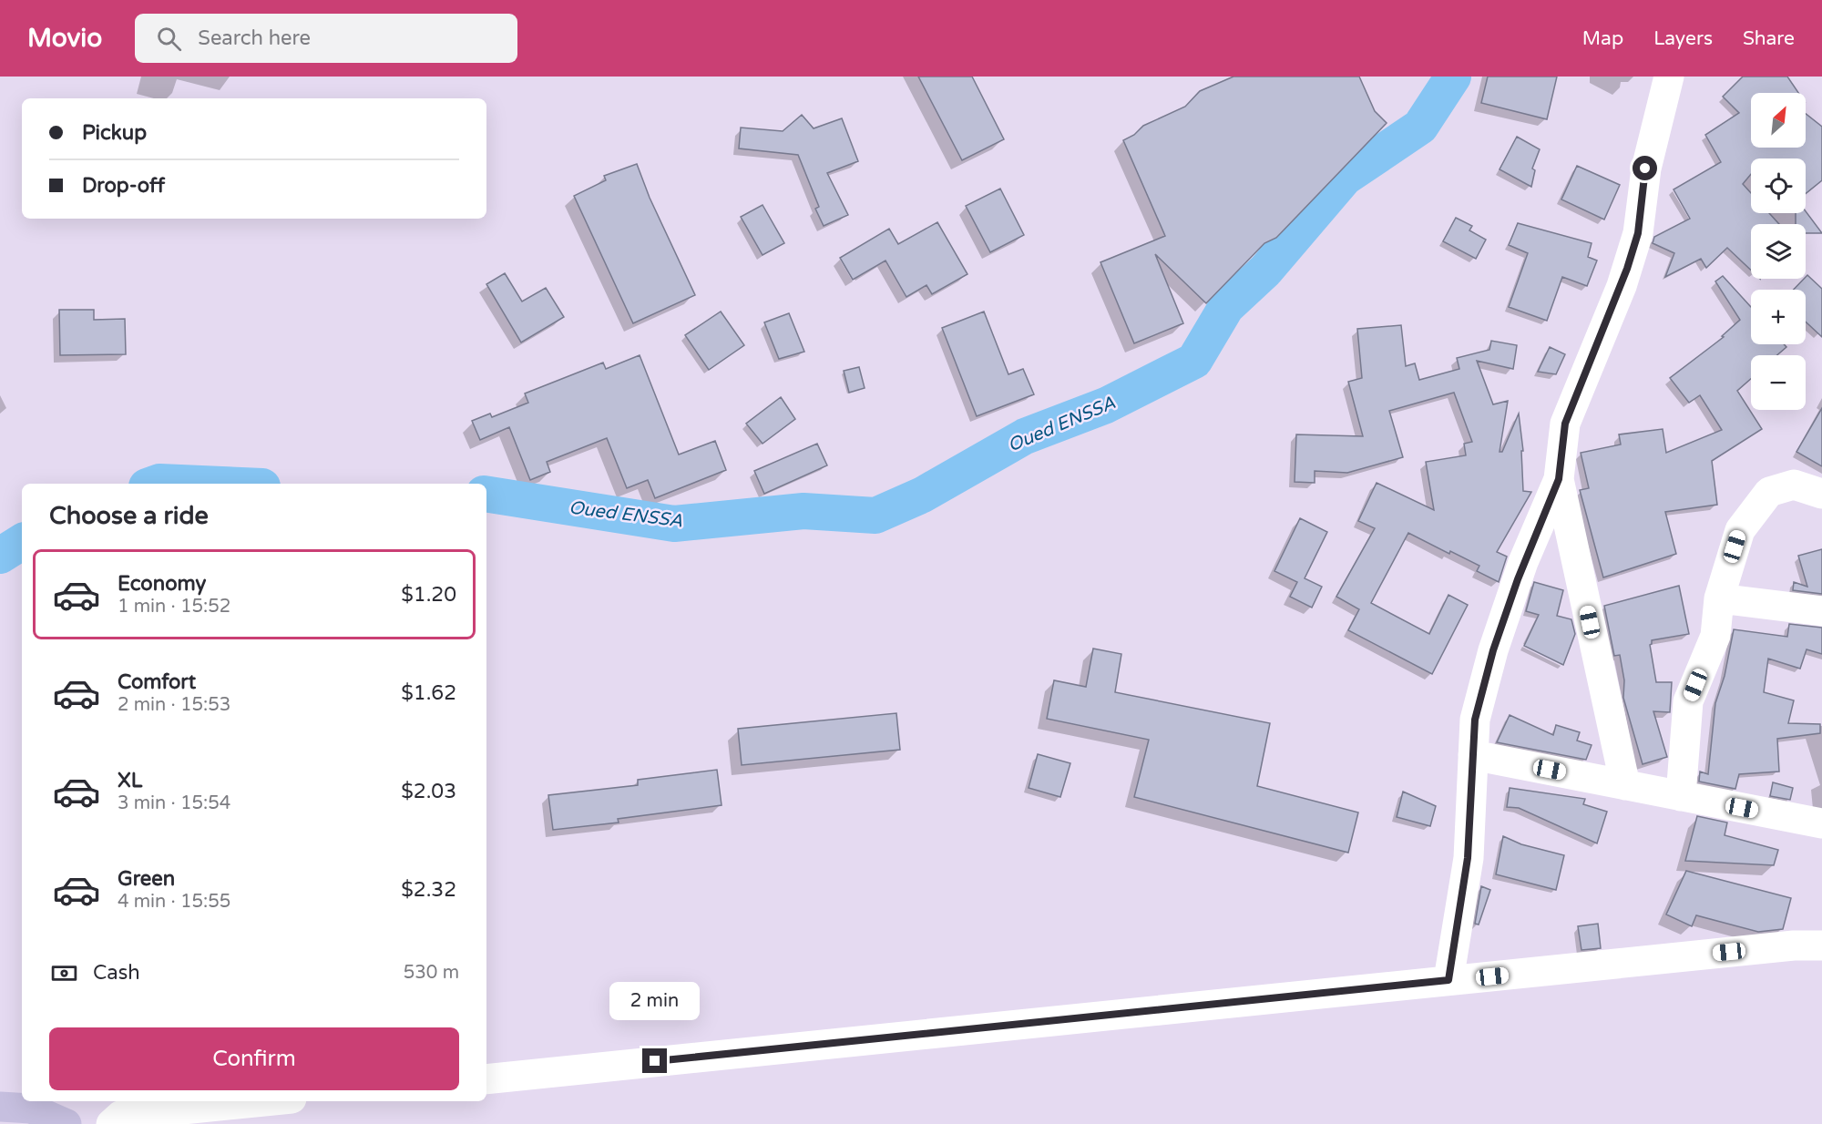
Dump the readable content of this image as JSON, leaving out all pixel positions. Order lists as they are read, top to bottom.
{
  "water": ["Oued ENSSA"],
  "north": "top right",
  "page": {
    "header": "Movio",
    "search": "Search here",
    "nav": ["Map", "Layers", "Share"],
    "map_buttons": ["+", "−"],
    "banner": ["Pickup", "Drop-off"],
    "heading": "Choose a ride",
    "list": [
      {
        "name": "Economy",
        "note": "1 min · 15:52",
        "value": "$1.20"
      },
      {
        "name": "Comfort",
        "note": "2 min · 15:53",
        "value": "$1.62"
      },
      {
        "name": "XL",
        "note": "3 min · 15:54",
        "value": "$2.03"
      },
      {
        "name": "Green",
        "note": "4 min · 15:55",
        "value": "$2.32"
      }
    ],
    "pay": ["Cash", "530 m"],
    "bubble": "2 min",
    "buttons": "Confirm"
  }
}
